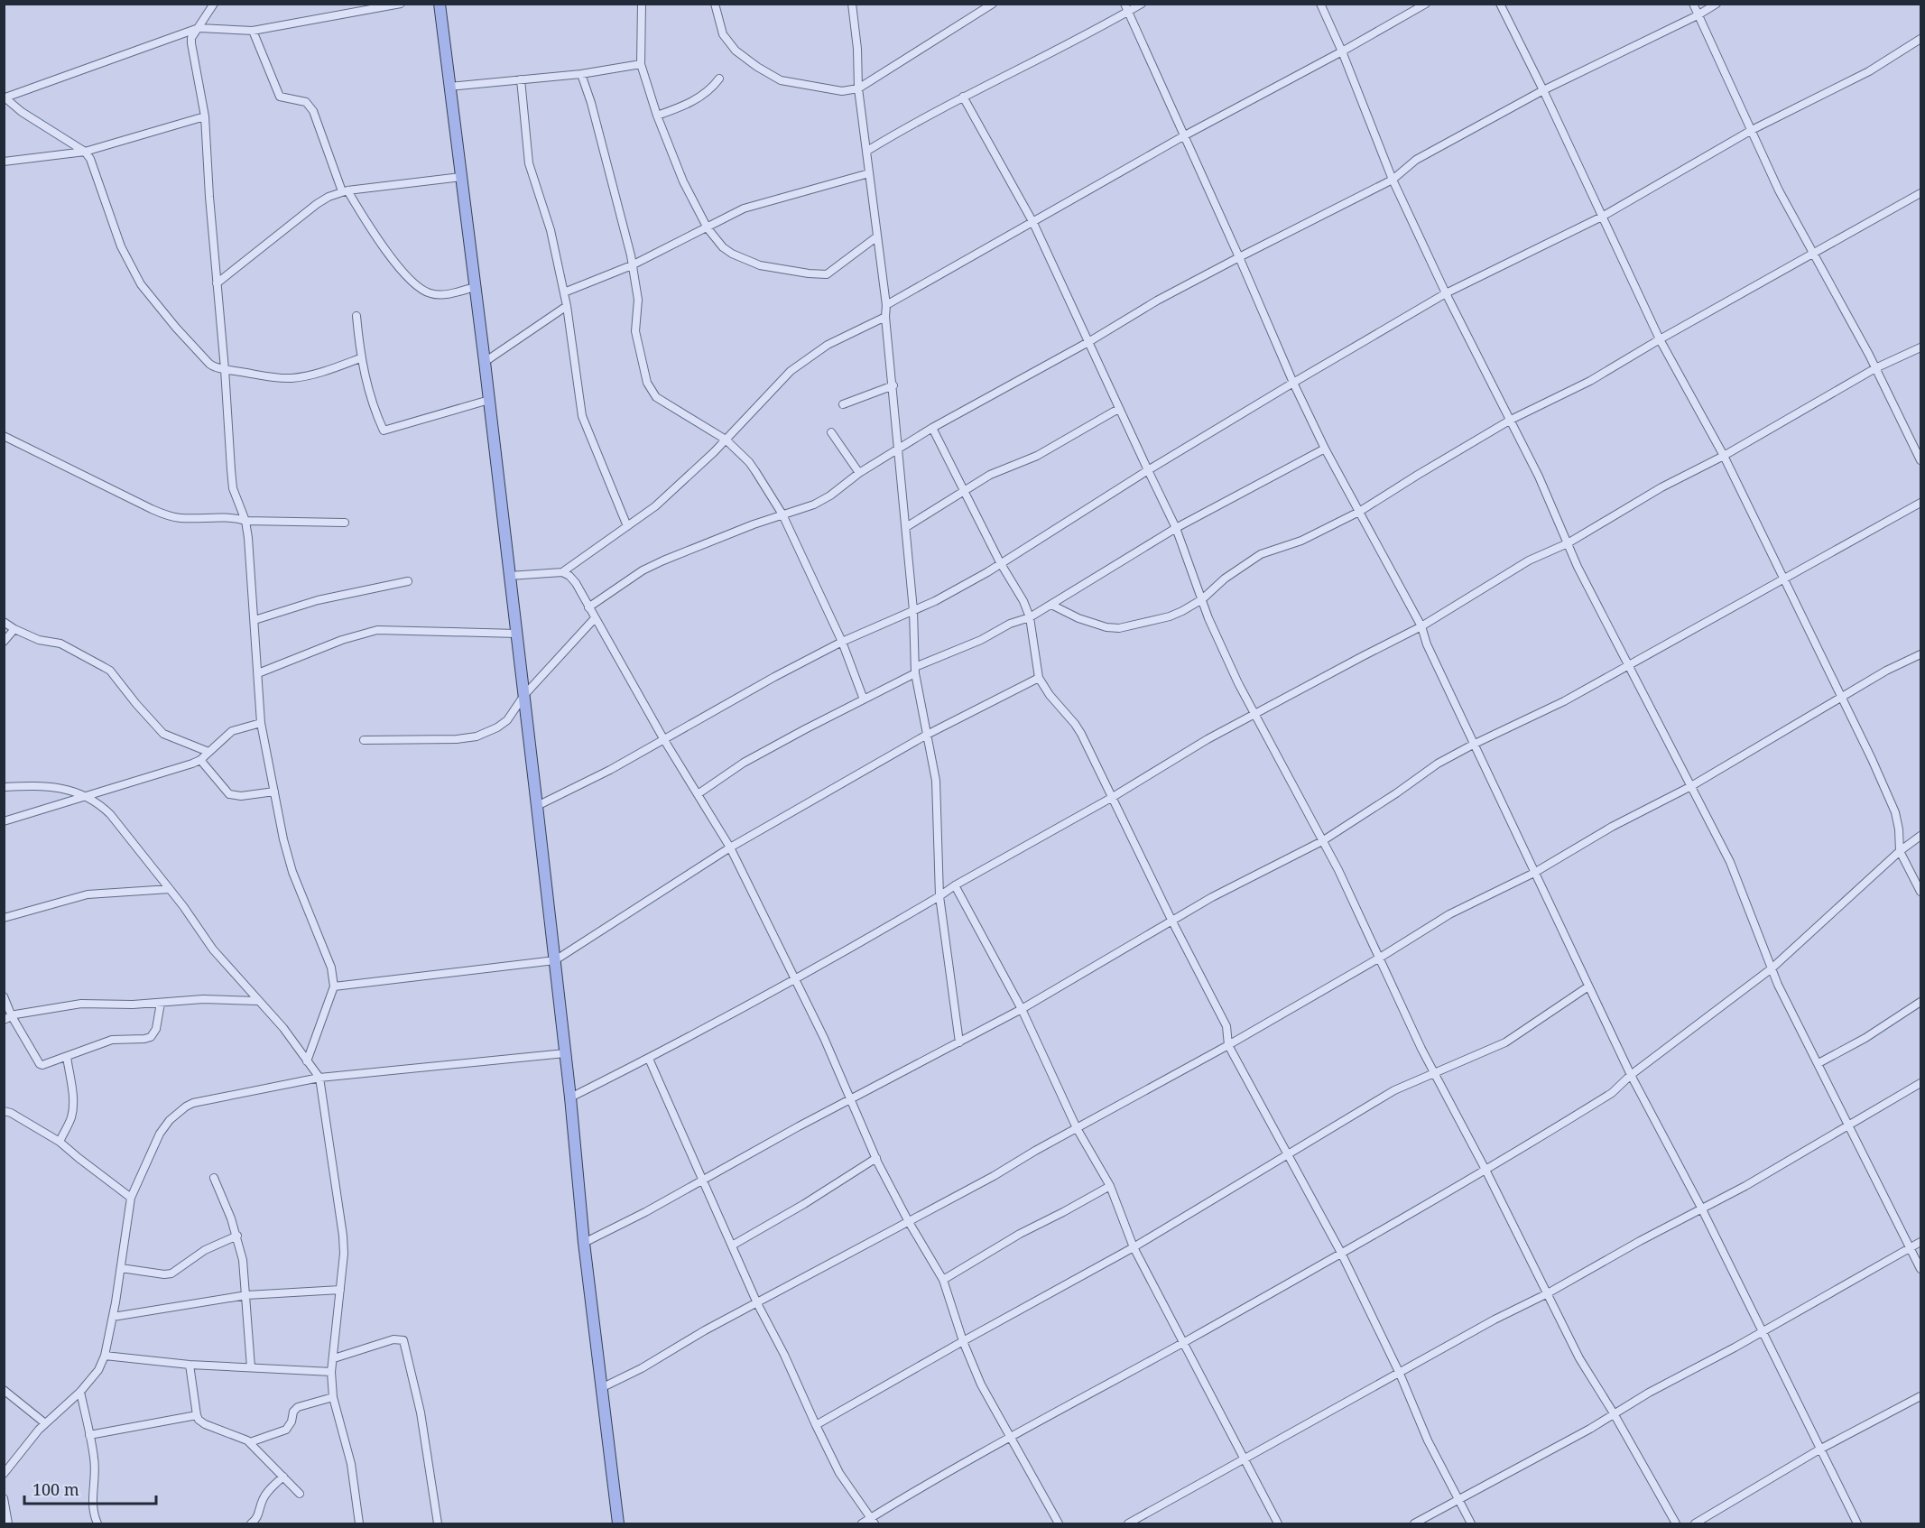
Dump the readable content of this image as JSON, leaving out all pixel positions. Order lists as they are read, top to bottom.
{
  "scale_bar": "100 m"
}
